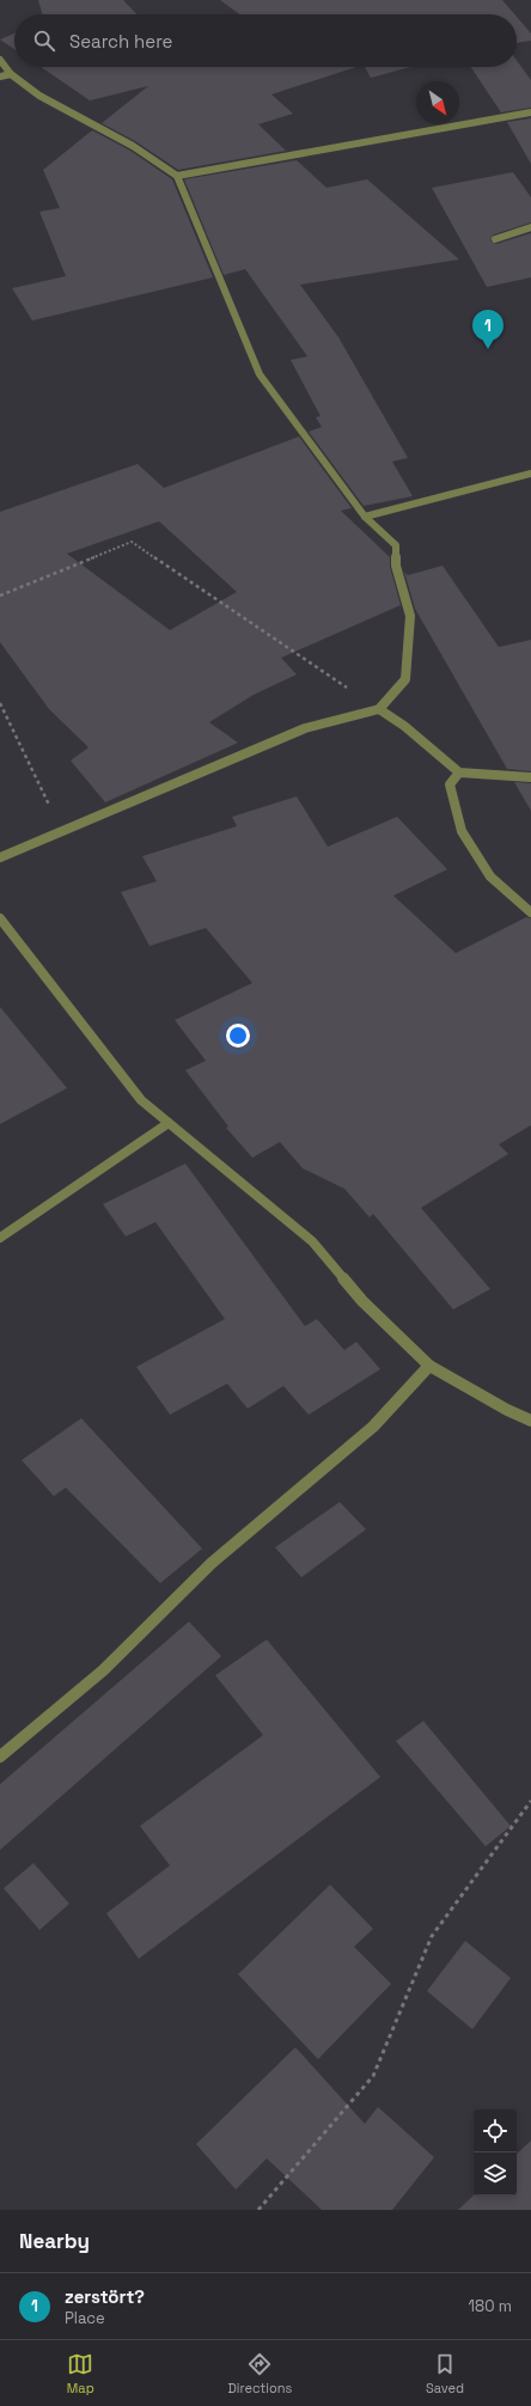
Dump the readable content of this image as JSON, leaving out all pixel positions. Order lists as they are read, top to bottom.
{
  "north": "bottom right",
  "page": {
    "search": "Search here",
    "pins": "1",
    "heading": "Nearby",
    "list": [
      {
        "mark": "1",
        "name": "zerstört?",
        "note": "Place",
        "value": "180 m"
      }
    ],
    "nav": ["Map", "Directions", "Saved"]
  }
}
